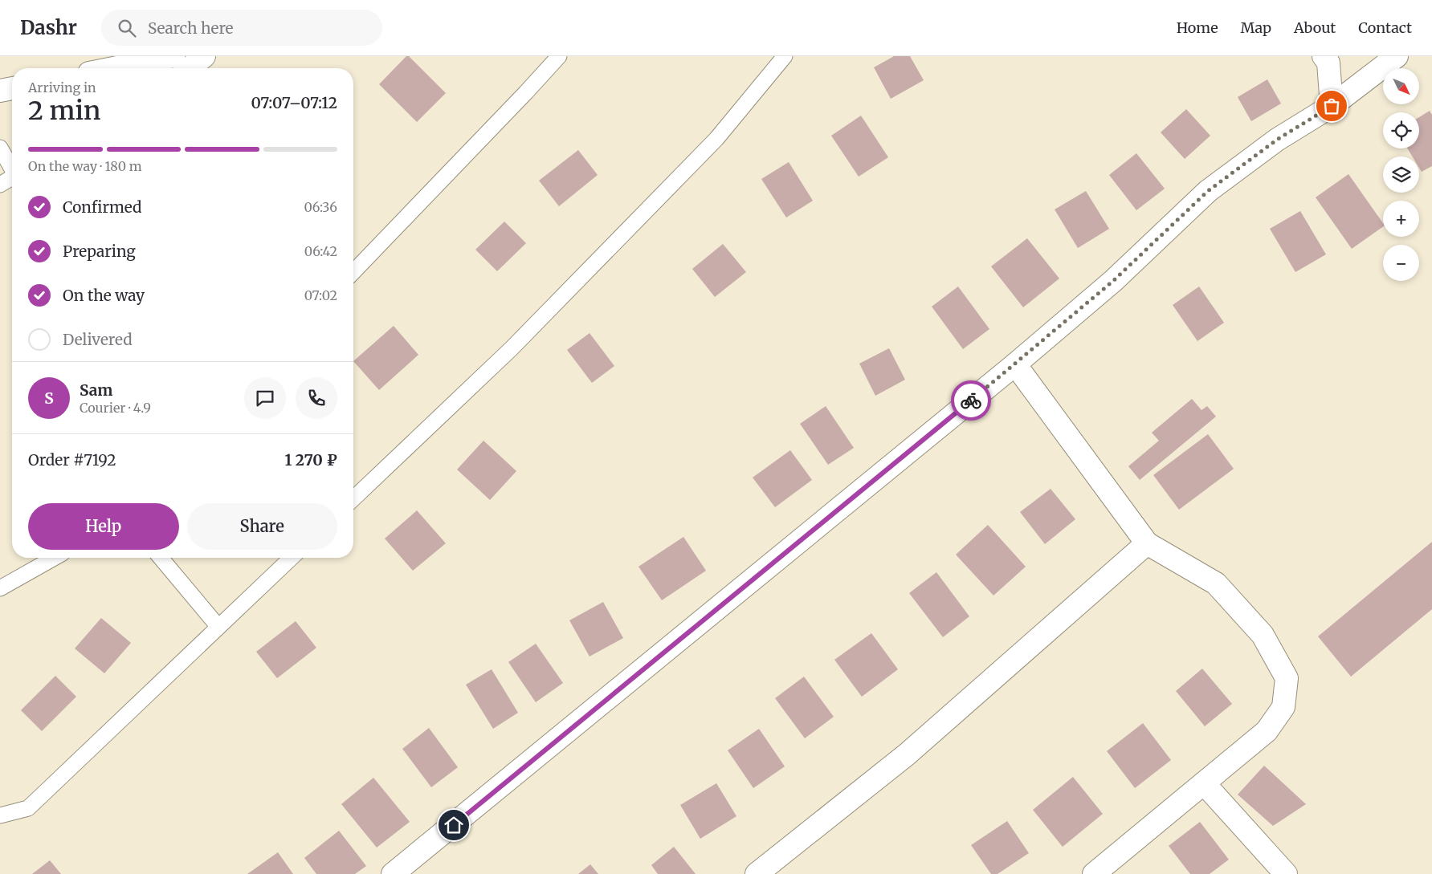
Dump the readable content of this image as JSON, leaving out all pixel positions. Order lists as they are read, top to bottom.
{
  "north": "bottom right",
  "page": {
    "header": "Dashr",
    "search": "Search here",
    "nav": [
      "Home",
      "Map",
      "About",
      "Contact"
    ],
    "map_buttons": ["+", "−"],
    "heading": ["2 min", "Arriving in", "07:07–07:12"],
    "panel": [
      "Sam",
      "Courier · 4.9",
      "Order #7192",
      "1 270 ₽"
    ],
    "bar": "On the way · 180 m",
    "list": [
      ["Confirmed", "06:36"],
      ["Preparing", "06:42"],
      ["On the way", "07:02"],
      "Delivered"
    ],
    "round": "S",
    "buttons": ["Help", "Share"]
  }
}
